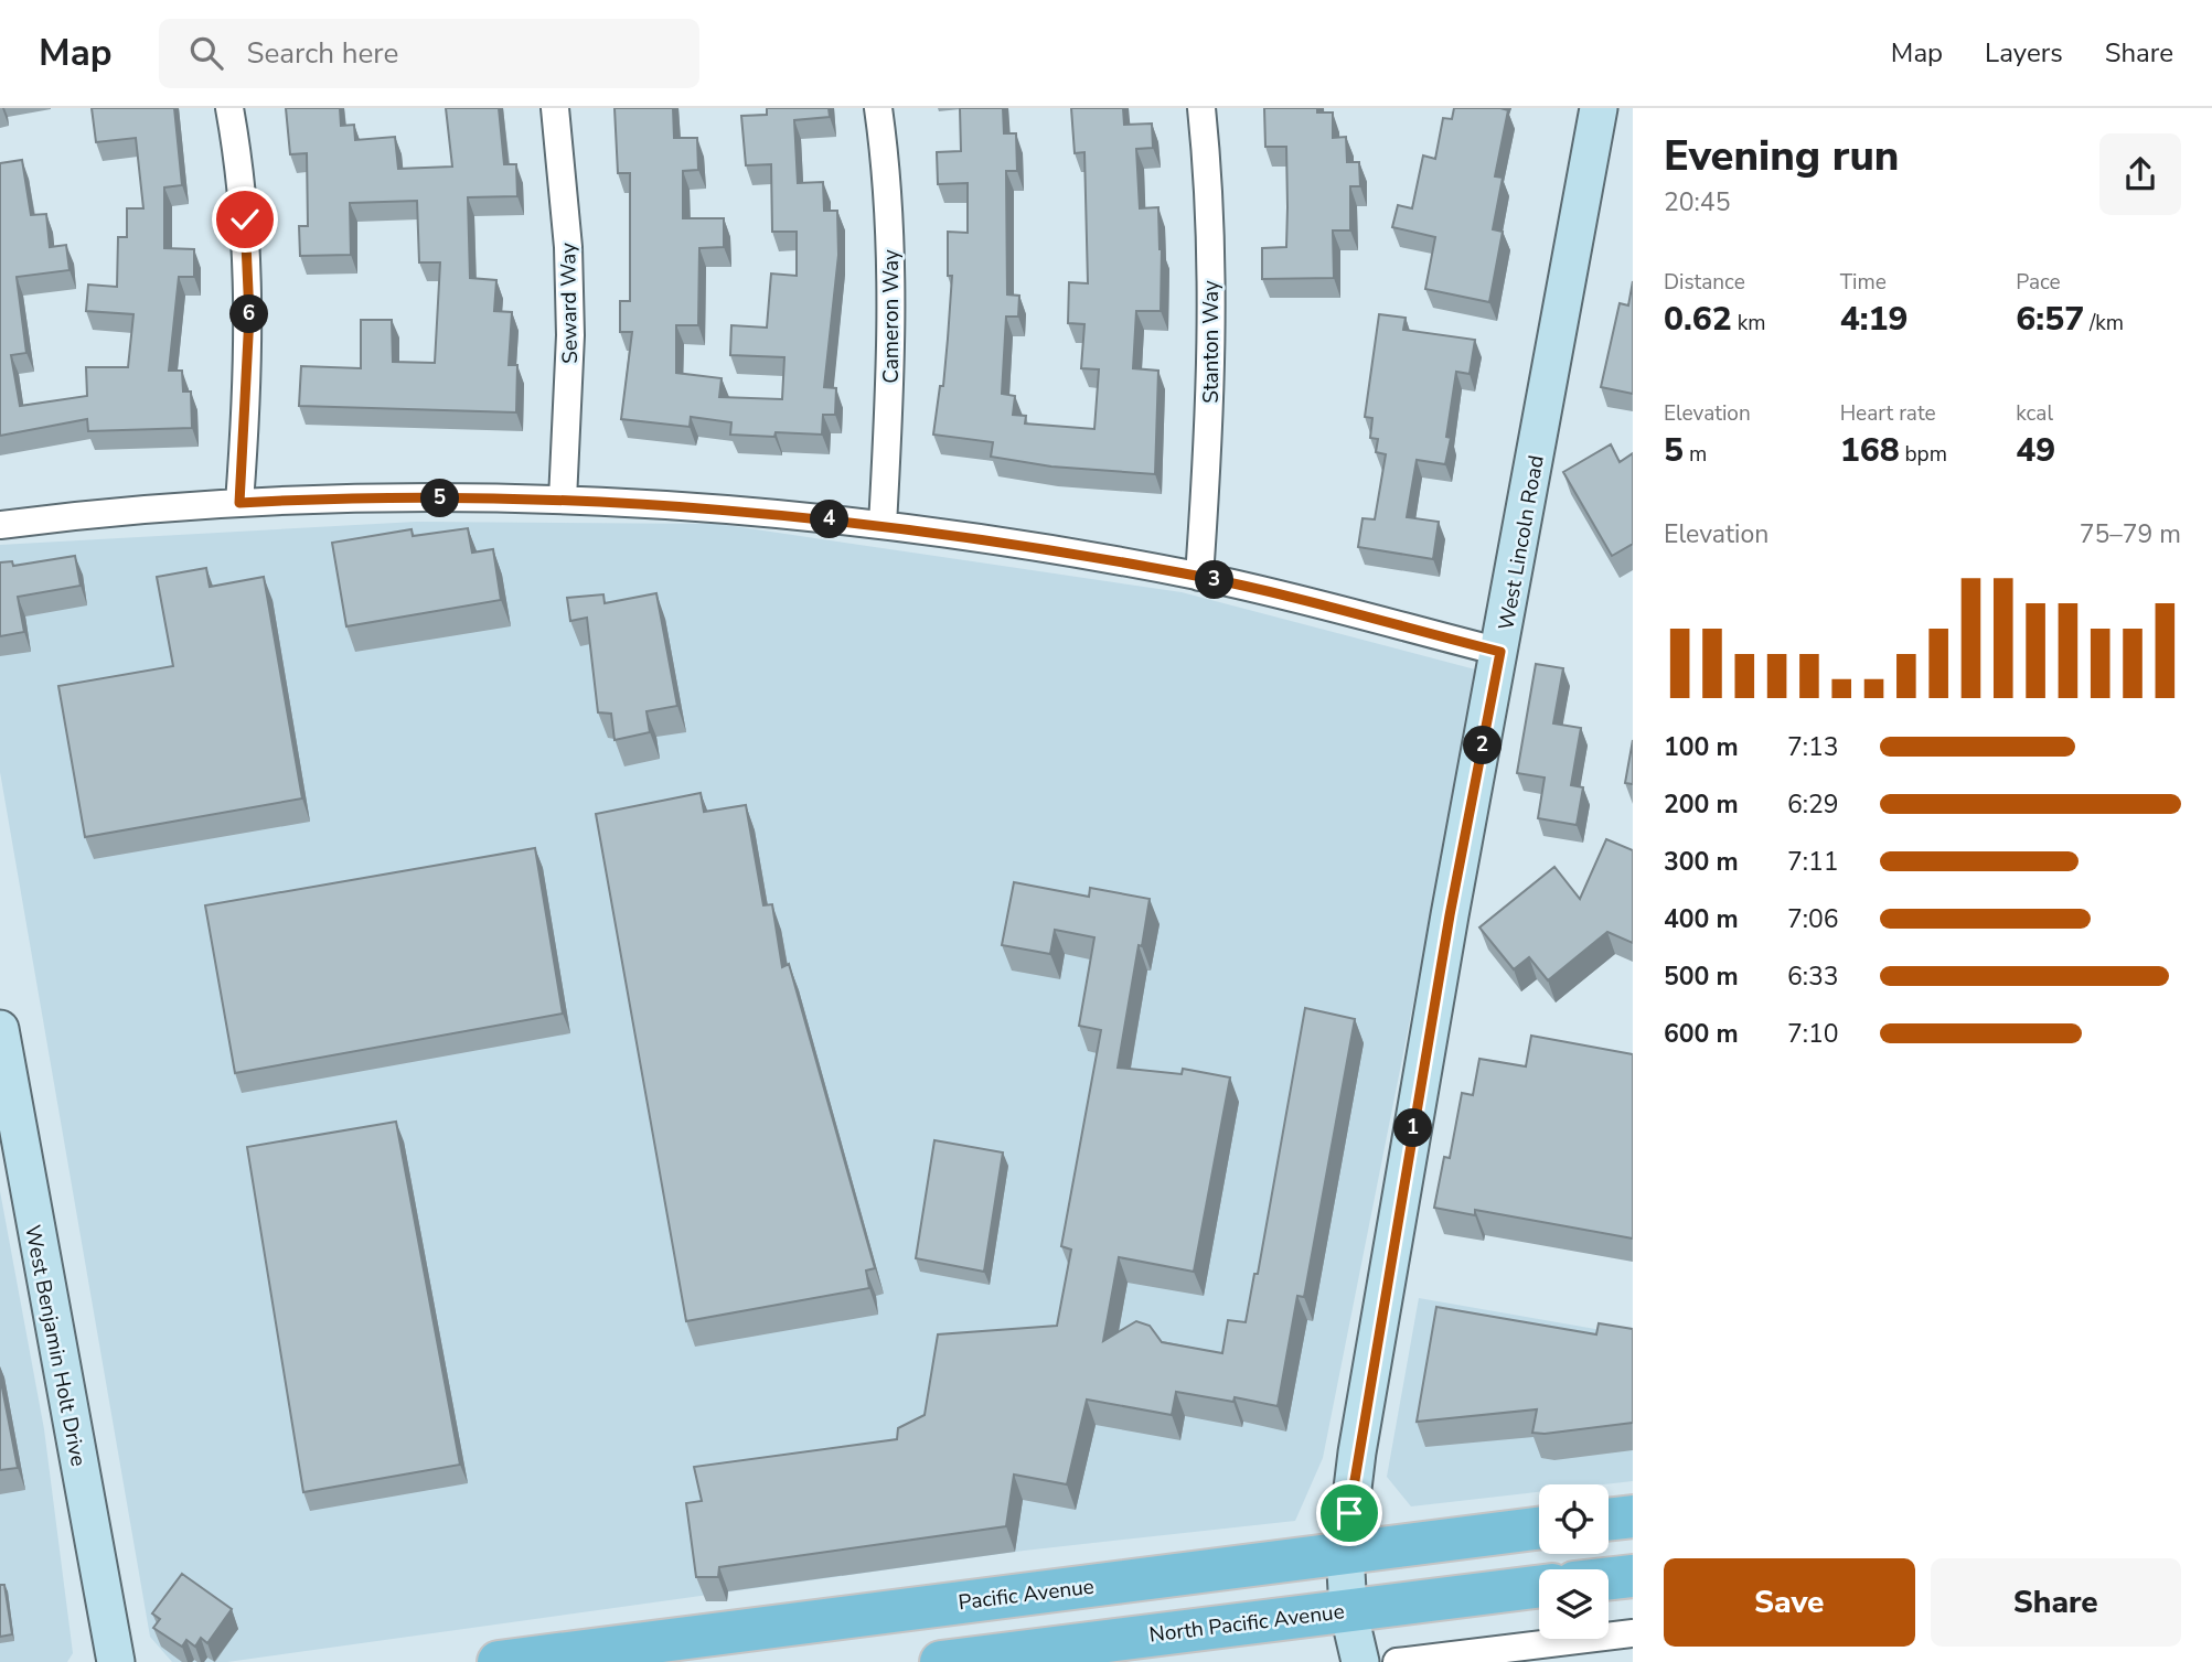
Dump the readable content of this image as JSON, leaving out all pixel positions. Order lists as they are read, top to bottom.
{
  "streets": {
    "main road": ["Pacific Avenue", "North Pacific Avenue"],
    "street": [
      "Seward Way",
      "Cameron Way",
      "Stanton Way",
      "West Lincoln Road",
      "West Benjamin Holt Drive"
    ]
  },
  "crossings": [
    ["West Lincoln Road", "Pacific Avenue"],
    ["West Lincoln Road", "North Pacific Avenue"]
  ],
  "page": {
    "header": "Map",
    "search": "Search here",
    "nav": ["Map", "Layers", "Share"],
    "heading": ["Evening run", "20:45"],
    "stats": [
      ["Distance", "0.62 km"],
      ["Time", "4:19"],
      ["Pace", "6:57 /km"],
      ["Elevation", "5 m"],
      ["Heart rate", "168 bpm"],
      ["kcal", "49"]
    ],
    "pins": [
      "6",
      "5",
      "4",
      "3",
      "2",
      "1"
    ],
    "chart": ["Elevation", "75–79 m"],
    "list": [
      {
        "name": "100 m",
        "note": "7:13"
      },
      {
        "name": "200 m",
        "note": "6:29"
      },
      {
        "name": "300 m",
        "note": "7:11"
      },
      {
        "name": "400 m",
        "note": "7:06"
      },
      {
        "name": "500 m",
        "note": "6:33"
      },
      {
        "name": "600 m",
        "note": "7:10"
      }
    ],
    "buttons": ["Save", "Share"]
  }
}
